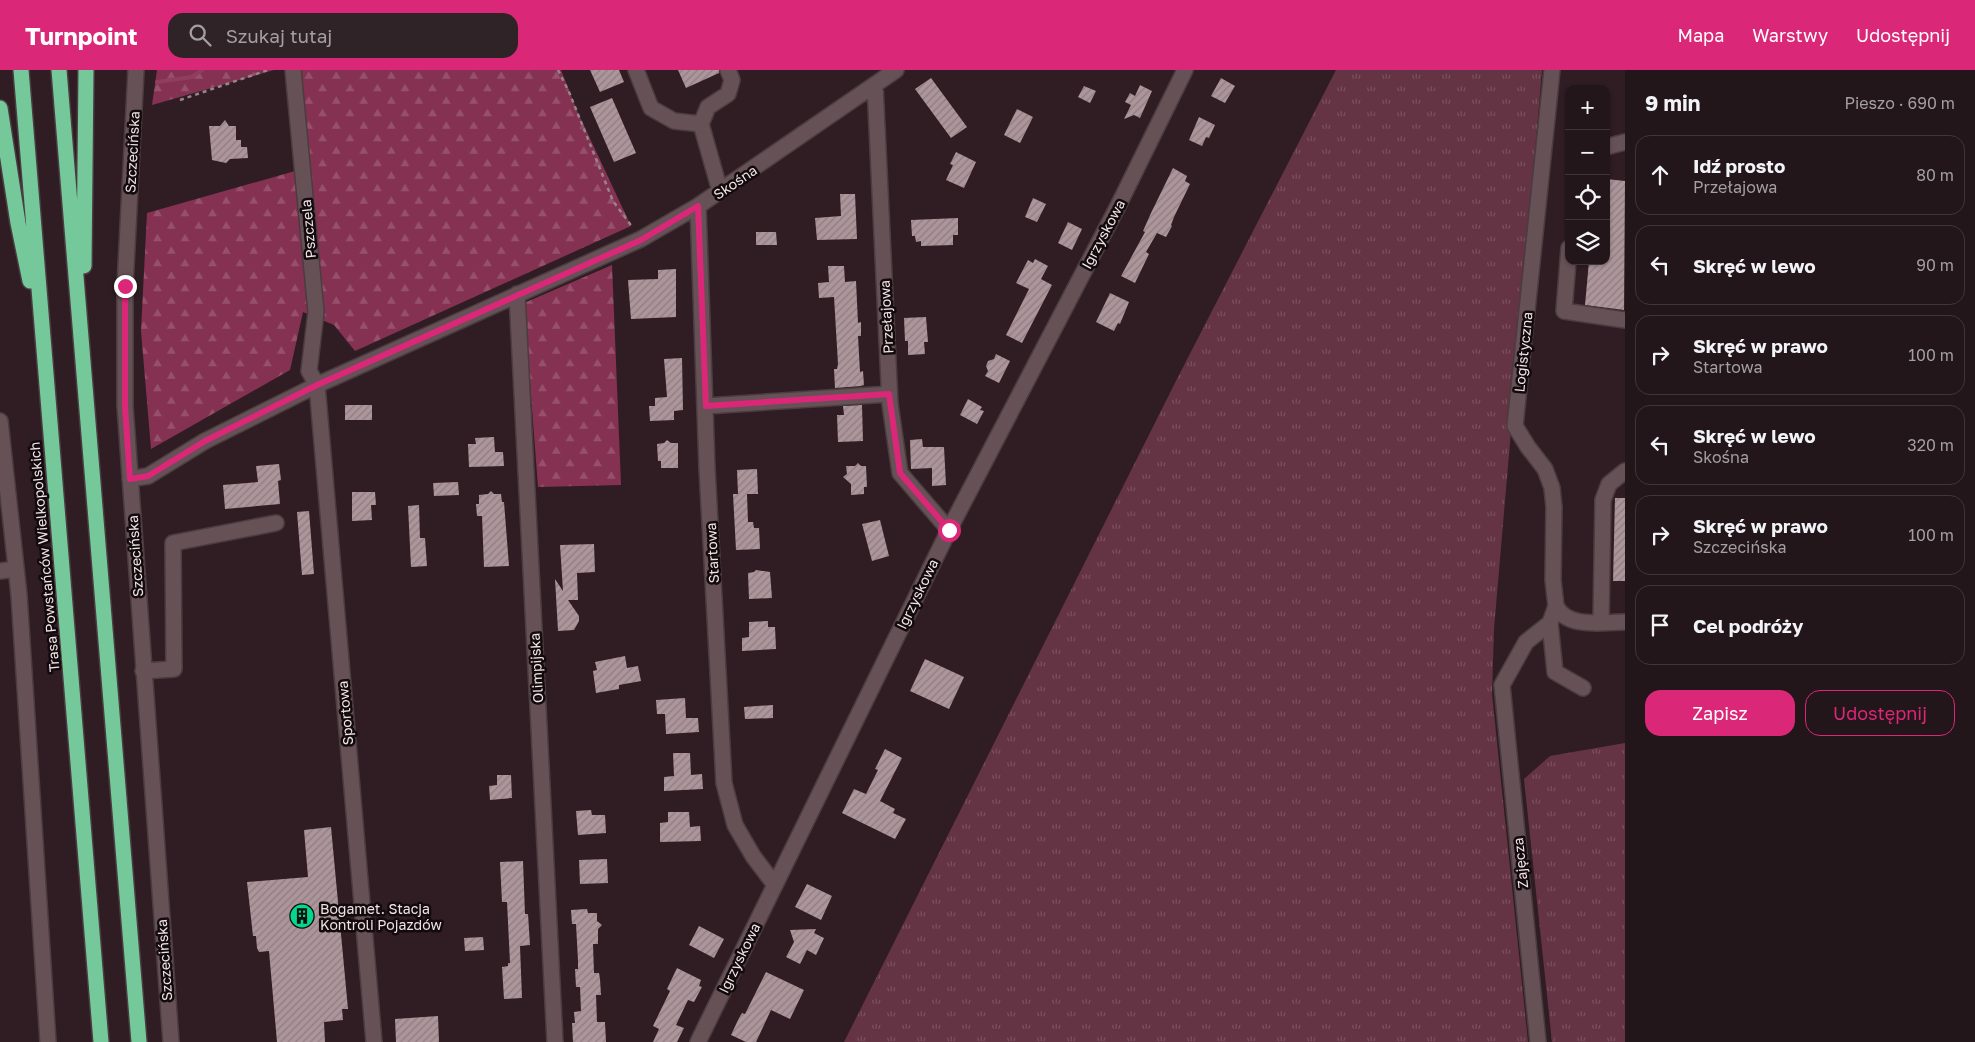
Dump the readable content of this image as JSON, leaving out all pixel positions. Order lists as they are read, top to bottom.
{
  "streets": {
    "highway": ["Trasa Powstańców Wielkopolskich"],
    "street": [
      "Szczecińska",
      "Skośna",
      "Pszczela",
      "Igrzyskowa",
      "Przełajowa",
      "Logistyczna",
      "Startowa",
      "Olimpijska",
      "Sportowa",
      "Zajęcza"
    ]
  },
  "crossings": [
    ["Szczecińska", "Skośna"],
    ["Skośna", "Pszczela"],
    ["Skośna", "Przełajowa"],
    ["Skośna", "Startowa"],
    ["Skośna", "Olimpijska"],
    ["Skośna", "Sportowa"],
    ["Pszczela", "Sportowa"],
    ["Igrzyskowa", "Przełajowa"],
    ["Igrzyskowa", "Startowa"],
    ["Logistyczna", "Zajęcza"]
  ],
  "places": {
    "building": ["Bogamet. Stacja Kontroli Pojazdów"]
  },
  "page": {
    "header": "Turnpoint",
    "search": "Szukaj tutaj",
    "nav": ["Mapa", "Warstwy", "Udostępnij"],
    "heading": ["9 min", "Pieszo · 690 m"],
    "map_buttons": ["+", "−"],
    "list": [
      ["Idź prosto", "Przełajowa", "80 m"],
      ["Skręć w lewo", "90 m"],
      ["Skręć w prawo", "Startowa", "100 m"],
      ["Skręć w lewo", "Skośna", "320 m"],
      ["Skręć w prawo", "Szczecińska", "100 m"],
      "Cel podróży"
    ],
    "buttons": ["Zapisz", "Udostępnij"]
  }
}
